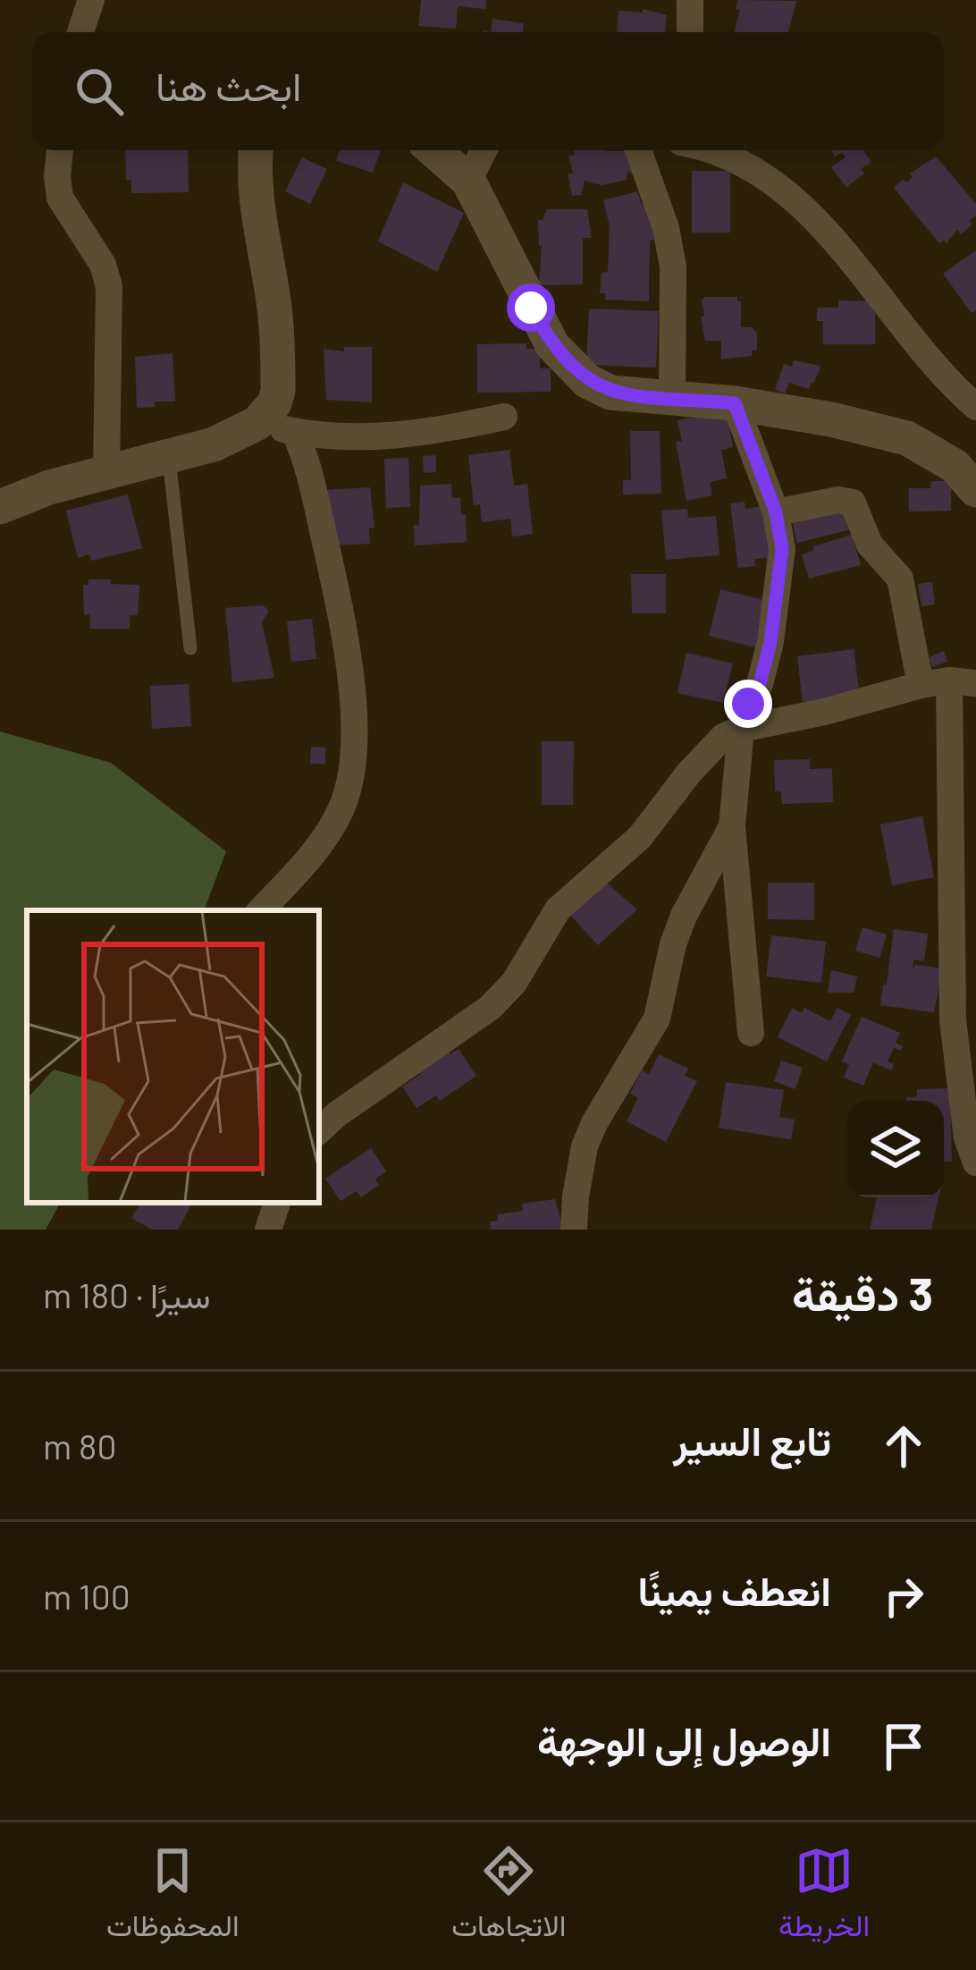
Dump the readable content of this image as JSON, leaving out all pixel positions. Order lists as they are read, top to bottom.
{
  "page": {
    "search": "ابحث هنا",
    "heading": ["3 دقيقة", "سيرًا · 180 m"],
    "list": [
      ["تابع السير", "80 m"],
      ["انعطف يمينًا", "100 m"],
      "الوصول إلى الوجهة"
    ],
    "nav": ["الخريطة", "الاتجاهات", "المحفوظات"]
  }
}
